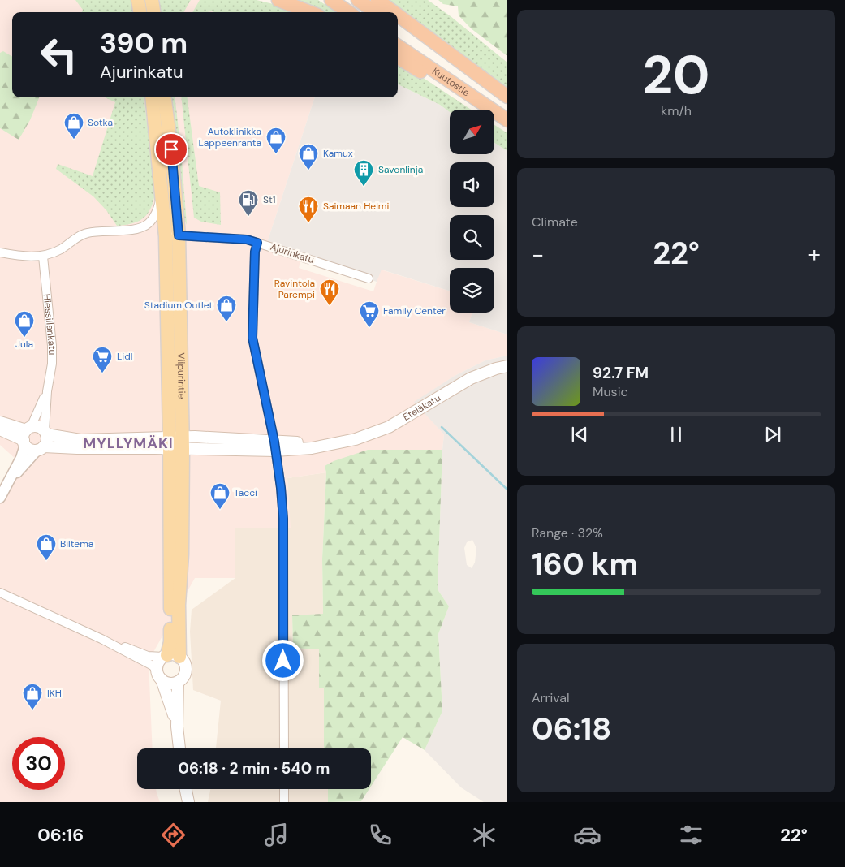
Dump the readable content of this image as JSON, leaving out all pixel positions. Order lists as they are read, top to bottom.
{
  "streets": {
    "highway": ["Kuutostie"],
    "main road": ["Viipurintie", "Eteläkatu"],
    "street": ["Ajurinkatu", "Hiessillankatu"]
  },
  "crossings": [
    ["Ajurinkatu", "Viipurintie"],
    ["Viipurintie", "Eteläkatu"]
  ],
  "districts": ["MYLLYMÄKI"],
  "places": {
    "shop": [
      "Sotka",
      "Autoklinikka Lappeenranta",
      "Kamux",
      "Stadium Outlet",
      "Jula",
      "Tacci",
      "Biltema",
      "IKH"
    ],
    "building": ["Savonlinja"],
    "fuel station": ["St1"],
    "restaurant": ["Saimaan Helmi", "Ravintola Parempi"],
    "supermarket": ["Family Center", "Lidl"]
  },
  "north": "top right",
  "page": {
    "tile": [
      ["20", "km/h"],
      "Climate",
      ["Range · 32%", "160 km"],
      ["Arrival", "06:18"]
    ],
    "turn": ["390 m", "Ajurinkatu"],
    "heat": ["−", "22°", "+"],
    "song": ["92.7 FM", "Music"],
    "limit": "30",
    "trip": "06:18 · 2 min · 540 m",
    "tabs": ["06:16", "22°"]
  }
}
